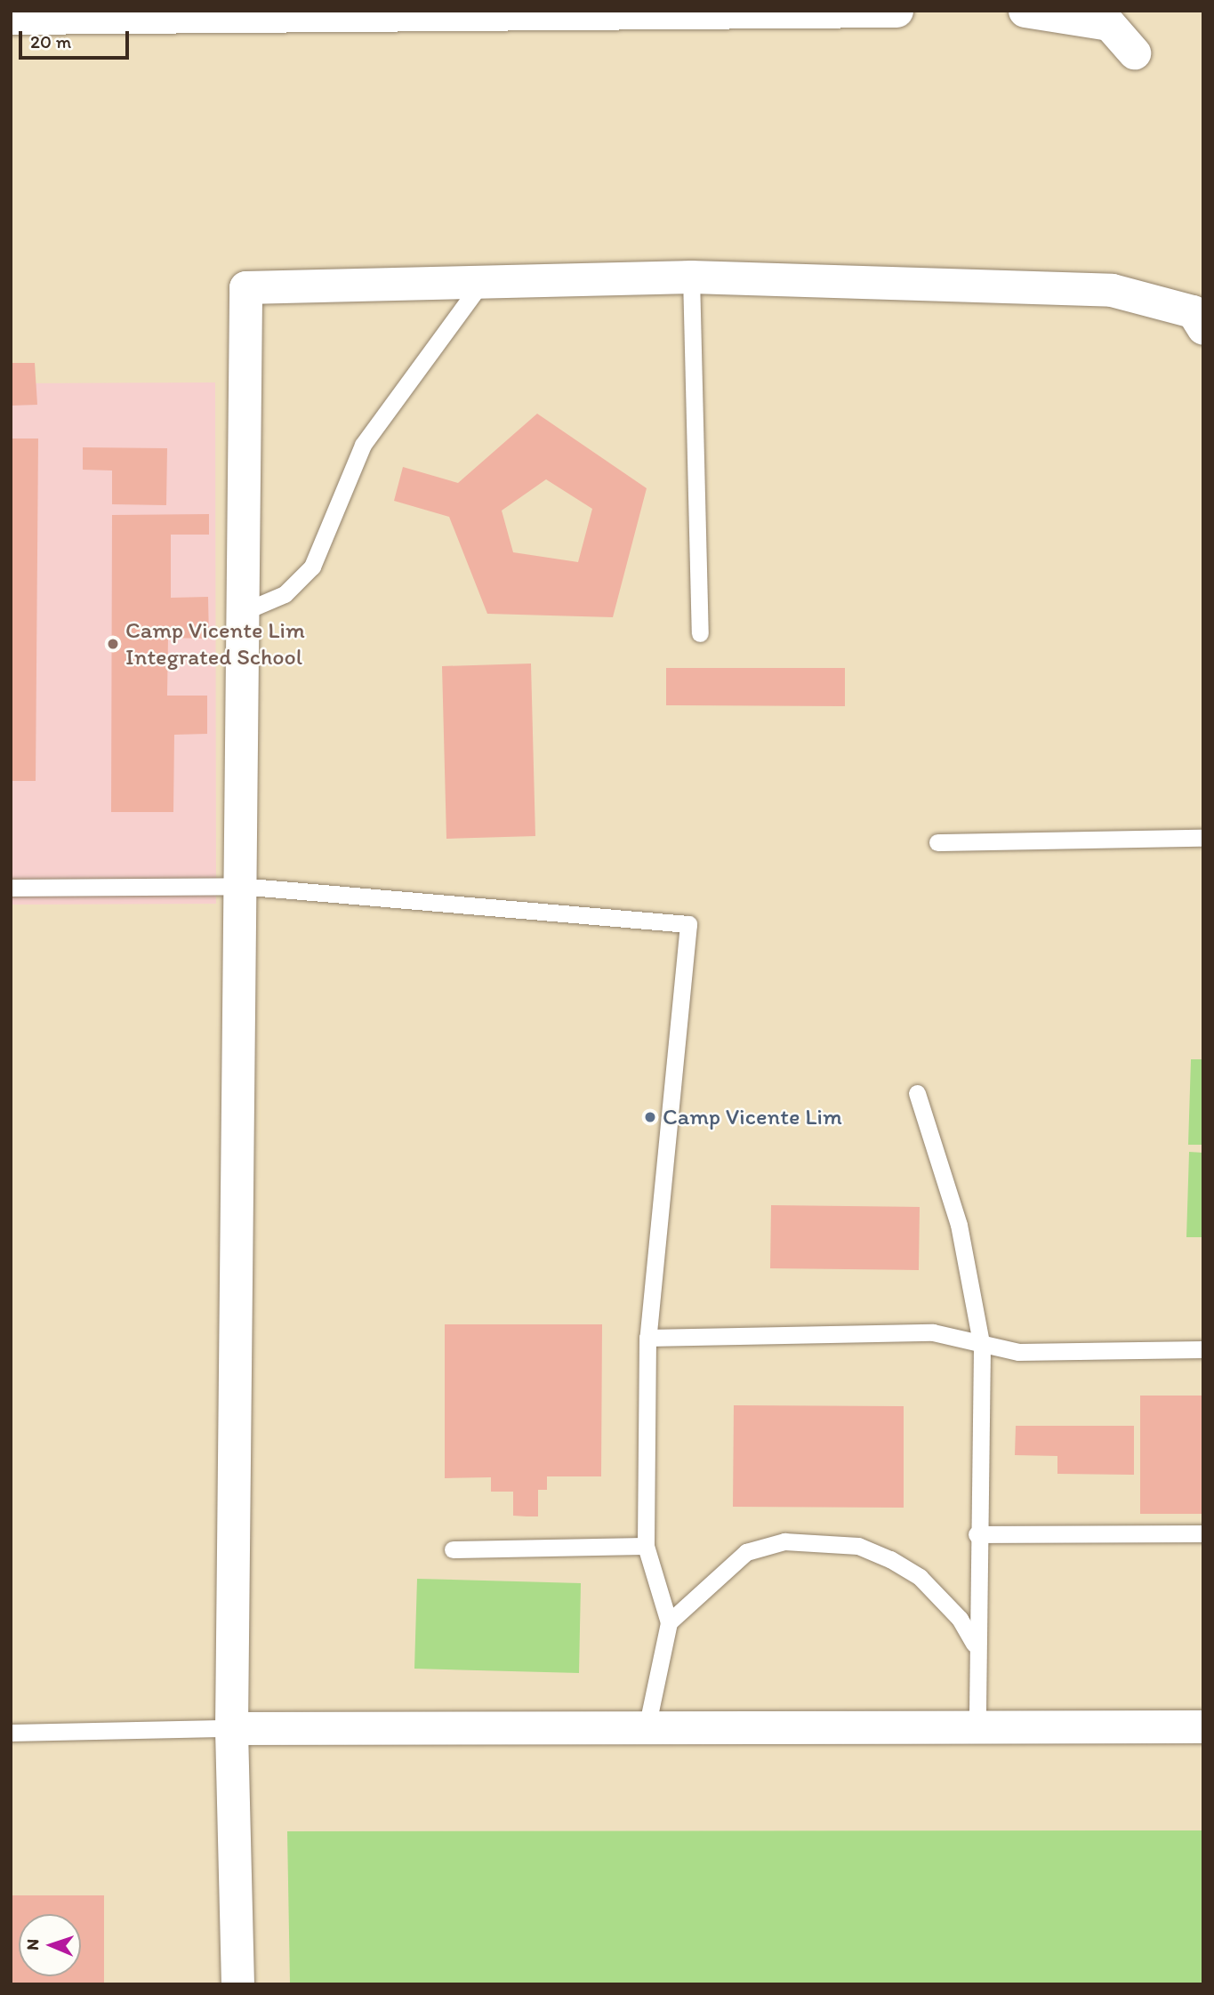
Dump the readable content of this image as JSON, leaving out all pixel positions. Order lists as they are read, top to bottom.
{
  "places": ["Camp Vicente Lim Integrated School", "Camp Vicente Lim"],
  "scale_bar": "20 m",
  "north": "left"
}
